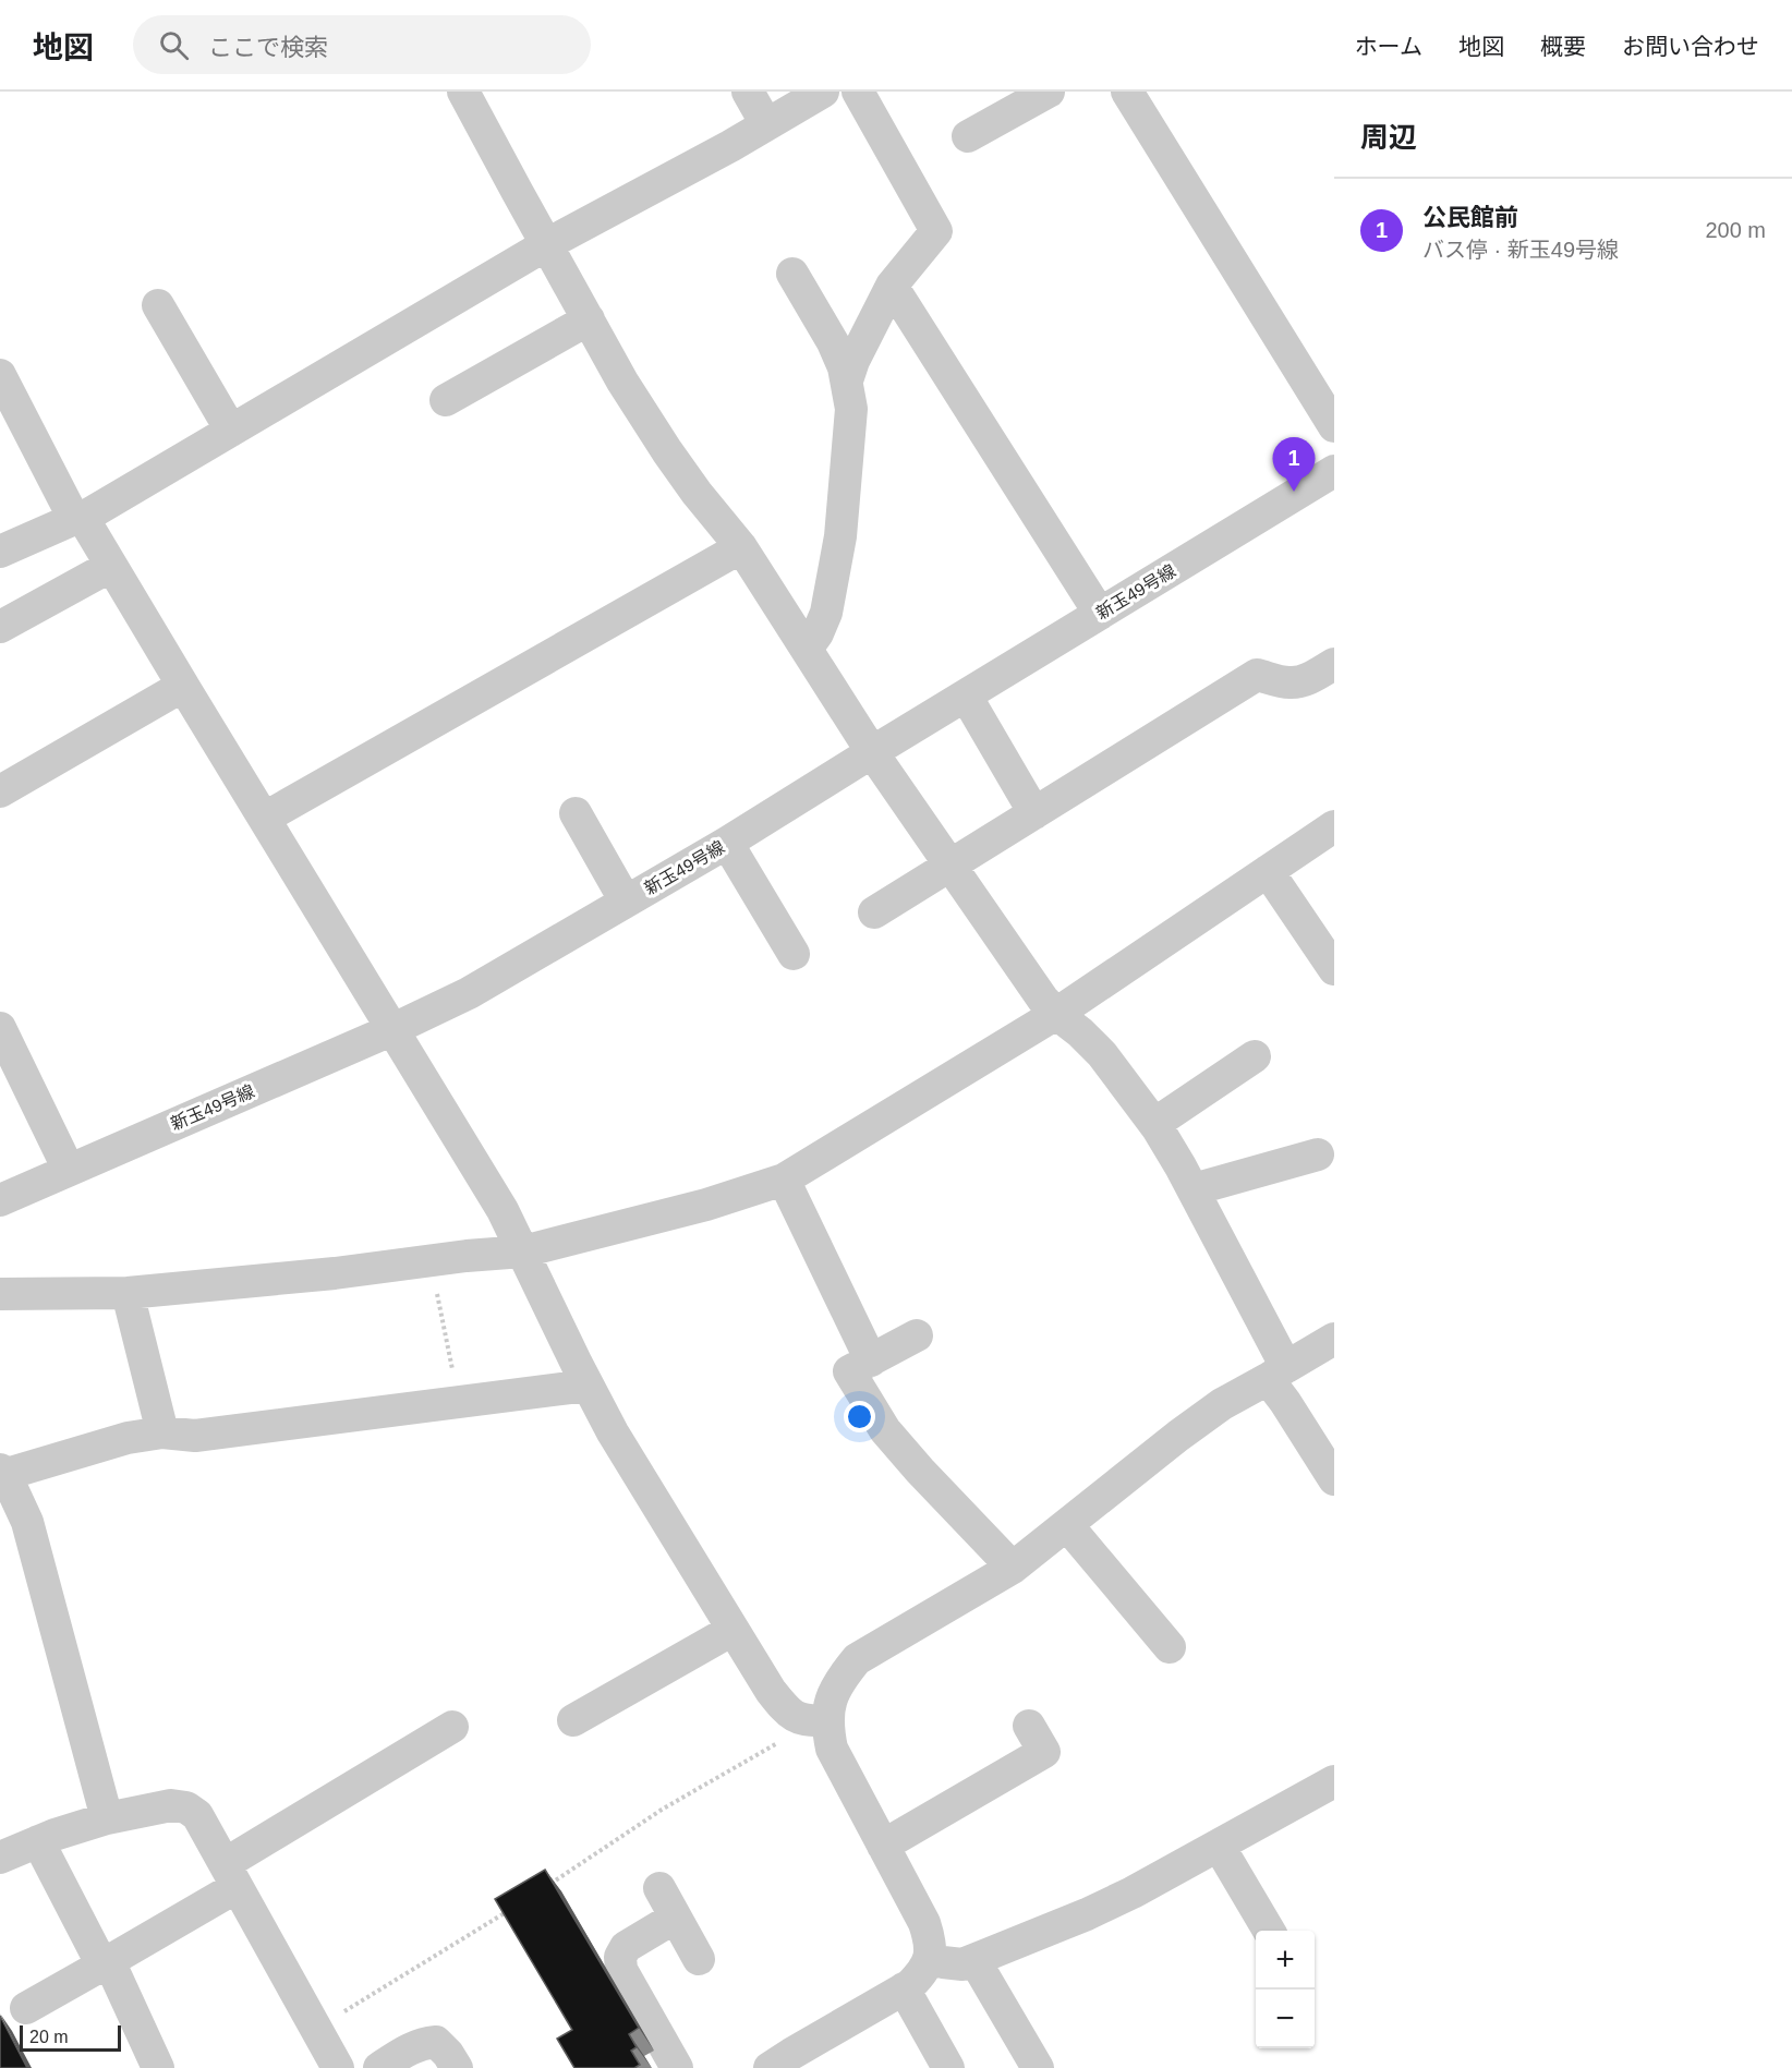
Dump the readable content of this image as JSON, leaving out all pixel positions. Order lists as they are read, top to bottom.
{
  "streets": {
    "street": ["新玉49号線"]
  },
  "scale_bar": "20 m",
  "page": {
    "header": "地図",
    "search": "ここで検索",
    "nav": [
      "ホーム",
      "地図",
      "概要",
      "お問い合わせ"
    ],
    "heading": "周辺",
    "list": [
      {
        "mark": "1",
        "name": "公民館前",
        "note": "バス停 · 新玉49号線",
        "value": "200 m"
      }
    ],
    "pins": "1",
    "map_buttons": ["+", "−"],
    "scale": "20 m"
  }
}
